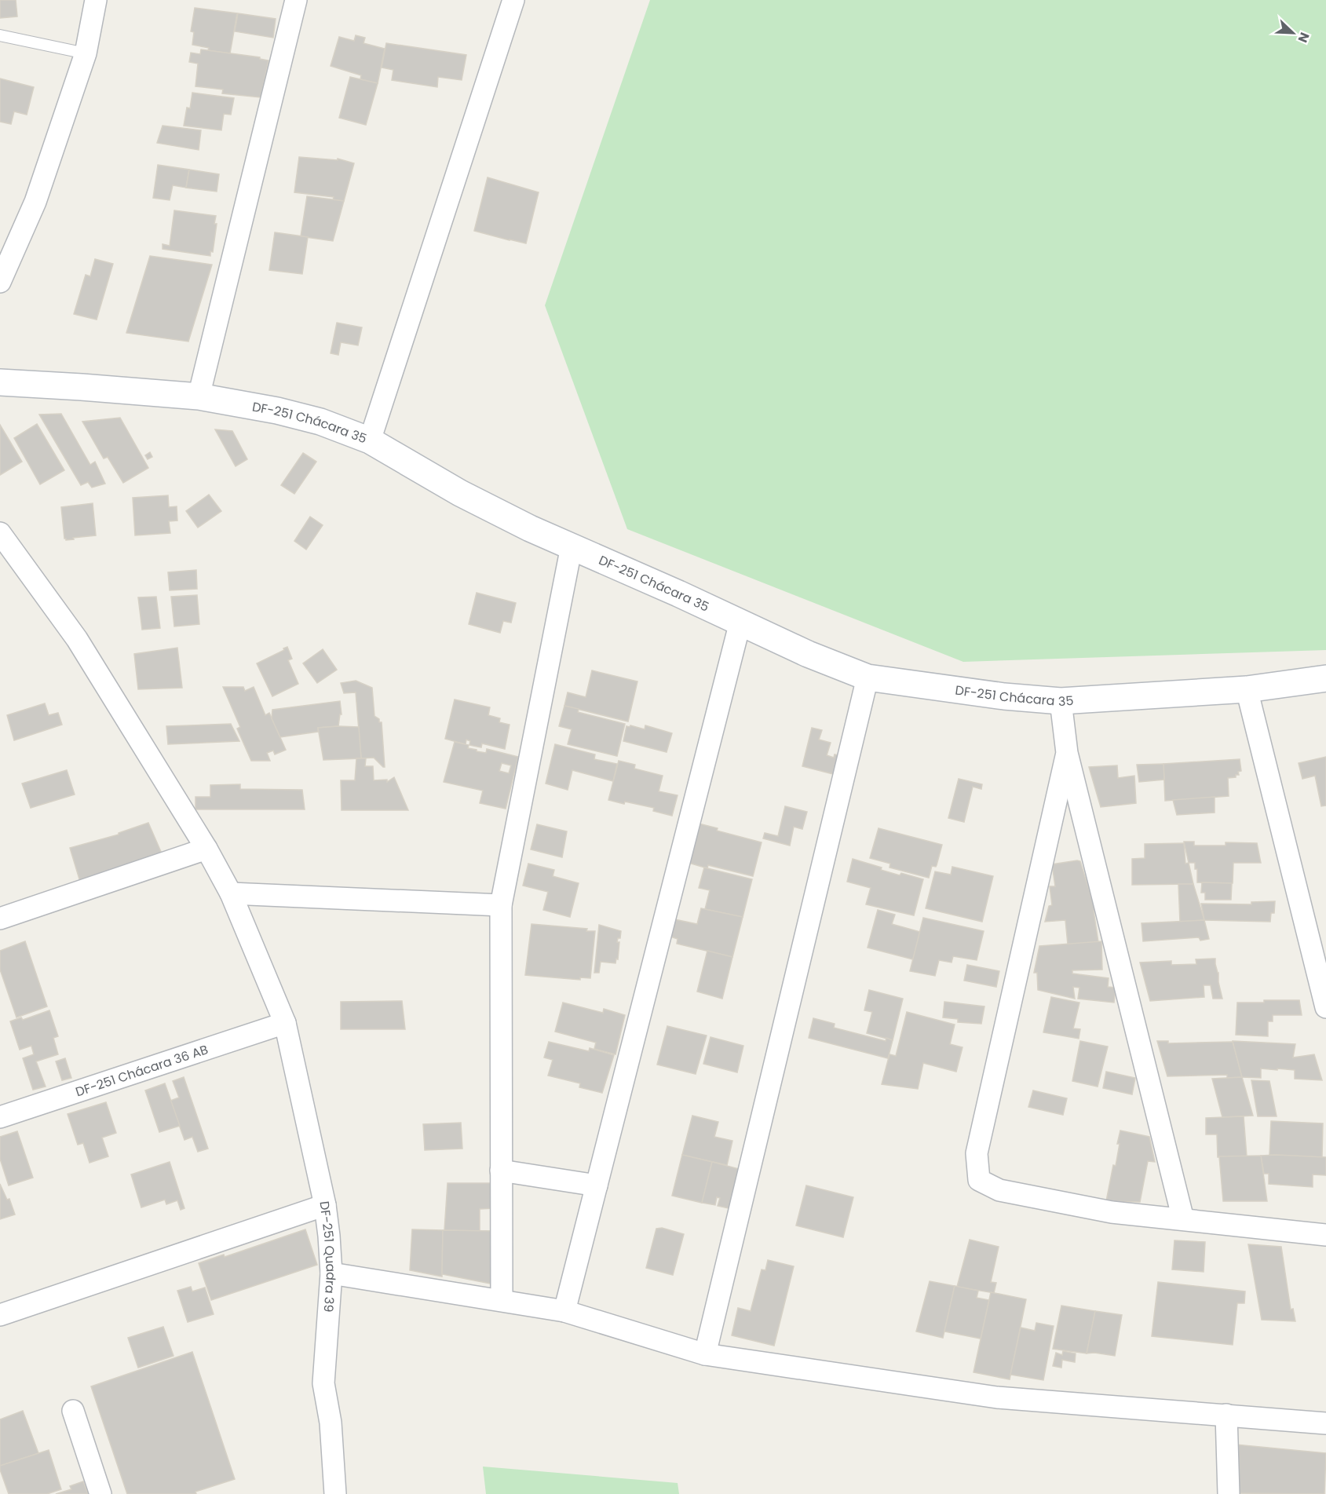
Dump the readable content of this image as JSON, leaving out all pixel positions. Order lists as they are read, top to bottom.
{
  "streets": {
    "street": ["DF-251 Chácara 35", "DF-251 Chácara 36 AB", "DF-251 Quadra 39"]
  },
  "crossings": [
    ["DF-251 Chácara 36 AB", "DF-251 Quadra 39"]
  ],
  "north": "bottom right"
}
